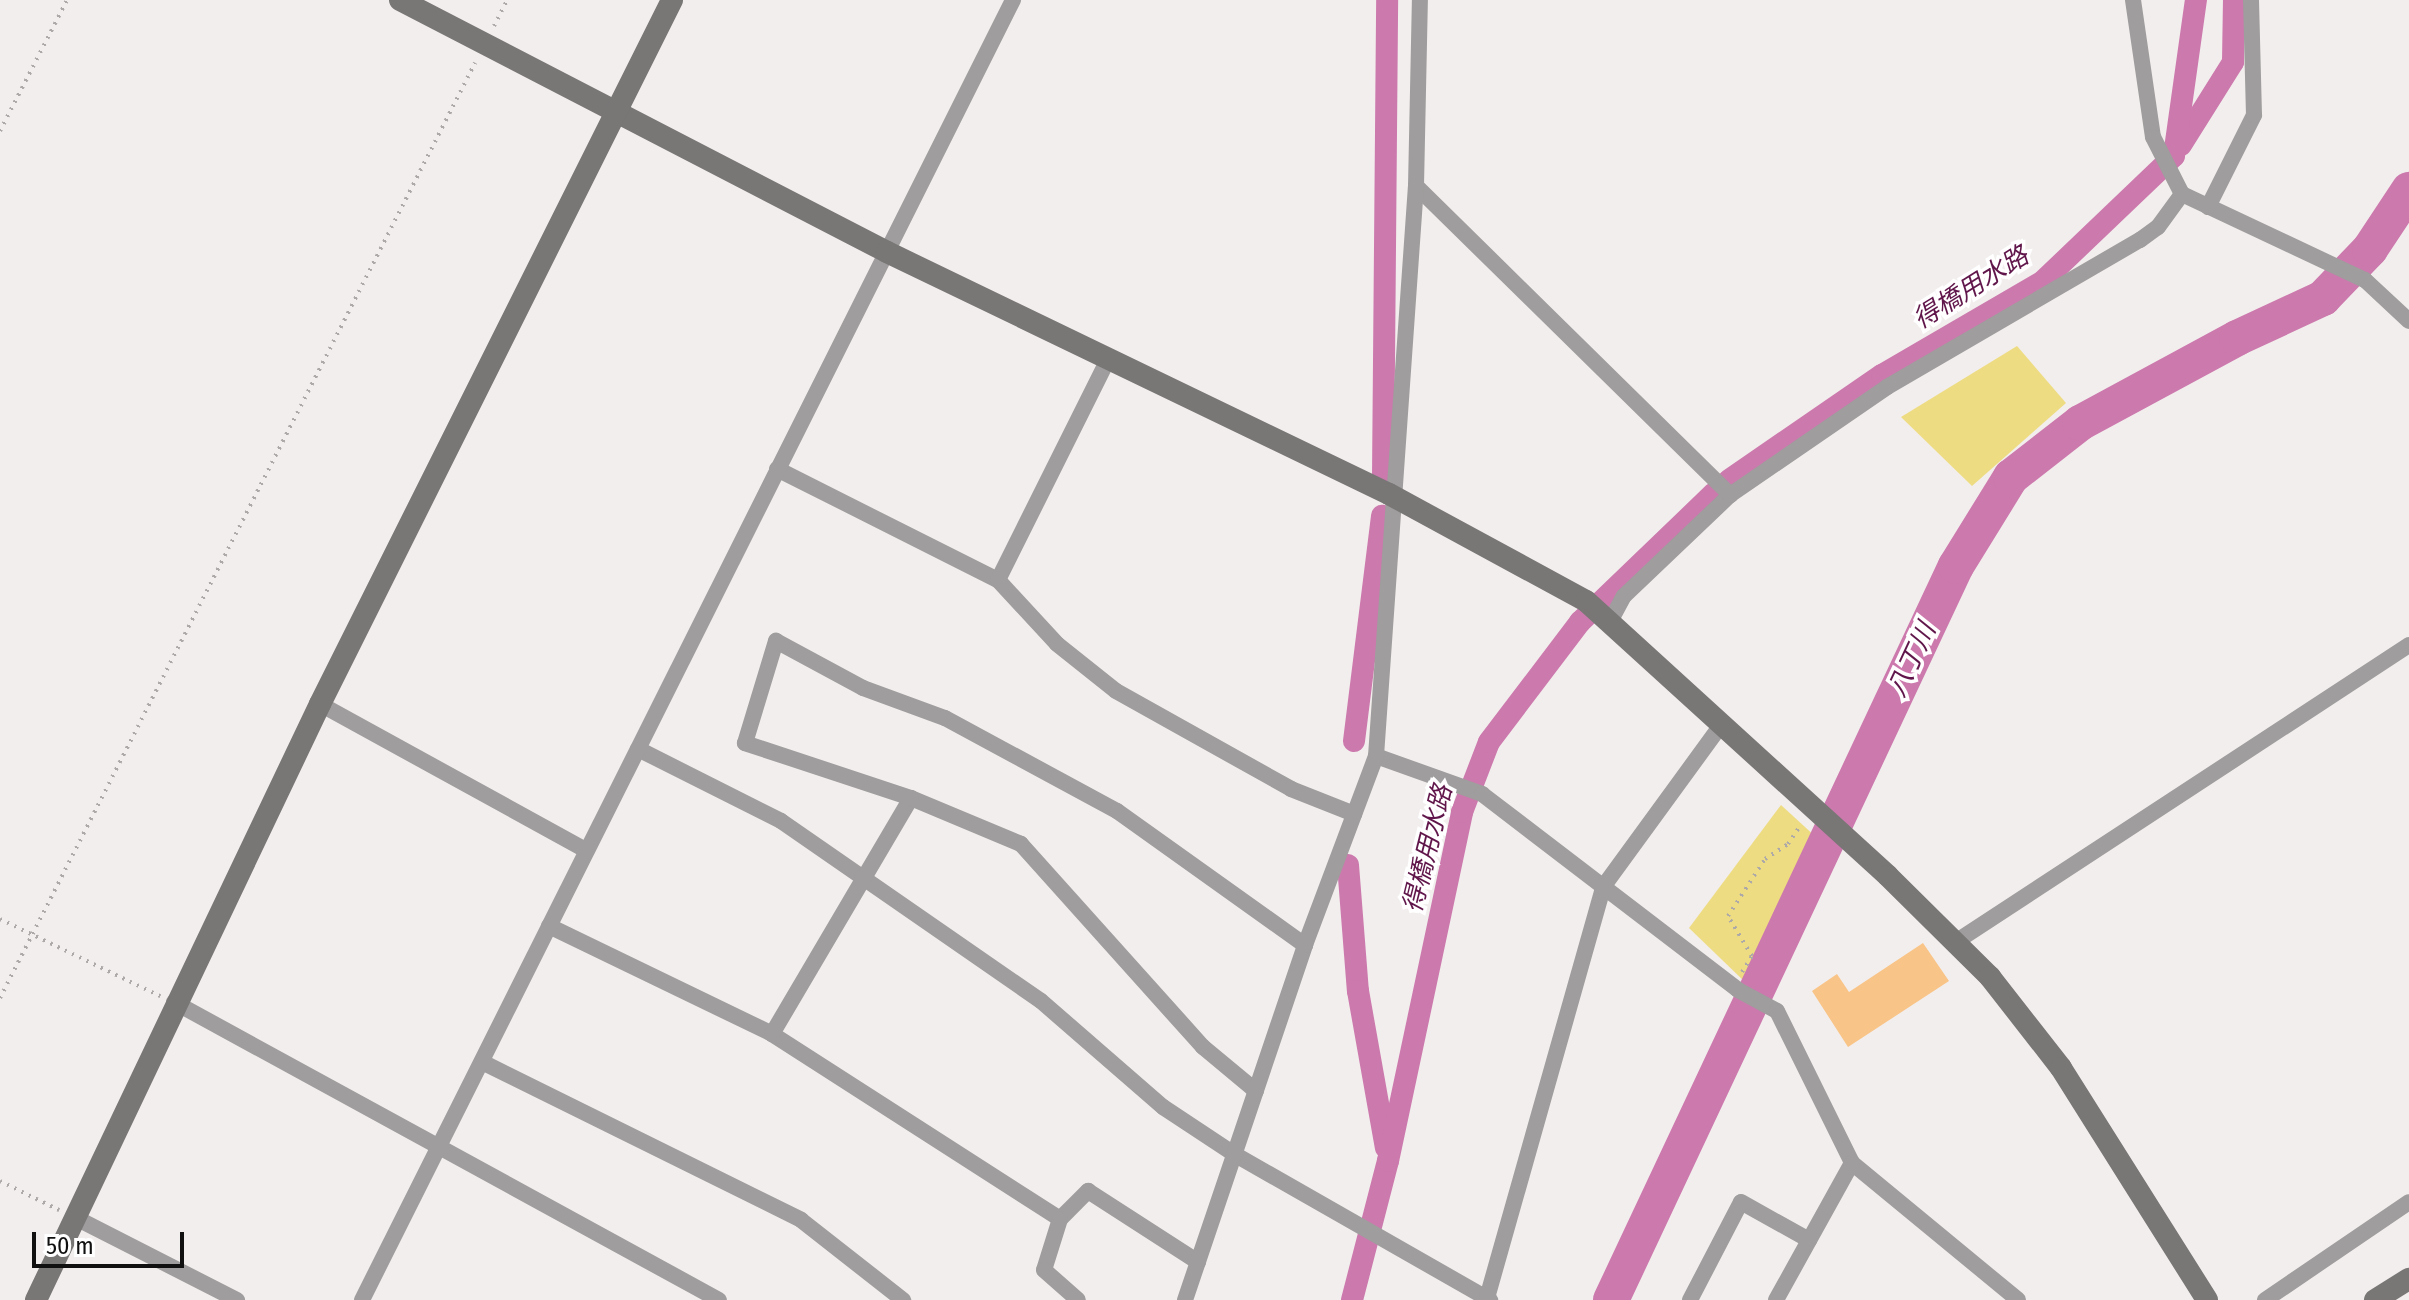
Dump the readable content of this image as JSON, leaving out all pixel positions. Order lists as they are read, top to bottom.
{
  "water": ["得橋用水路", "八丁川"],
  "scale_bar": "50 m"
}
